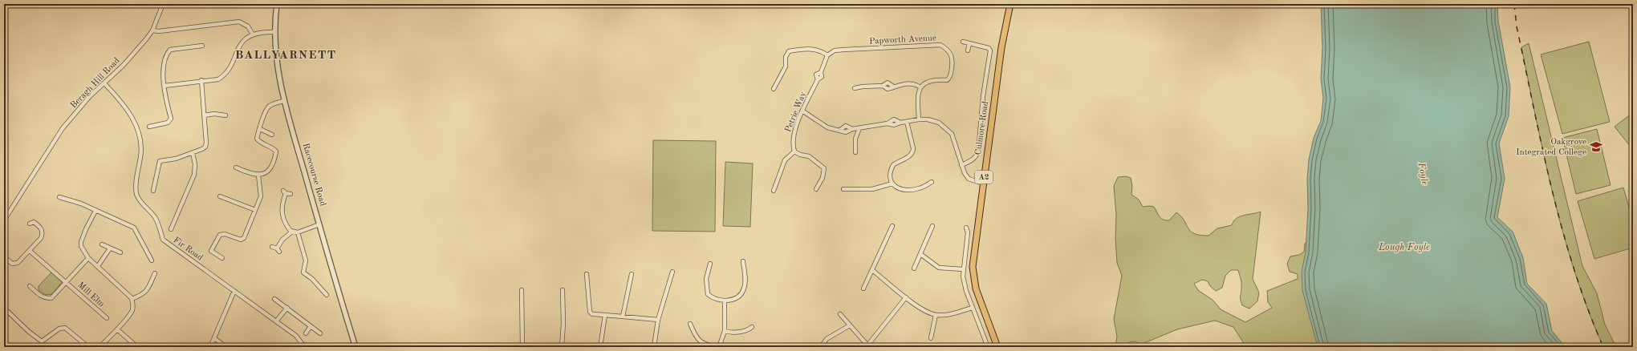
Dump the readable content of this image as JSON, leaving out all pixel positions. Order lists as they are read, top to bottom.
{
  "streets": {
    "main road": ["Culmore Road", "A2"],
    "street": [
      "Papworth Avenue",
      "Beragh Hill Road",
      "Petrie Way",
      "Racecourse Road",
      "Fir Road",
      "Mill Elm"
    ]
  },
  "crossings": [
    ["Papworth Avenue", "Petrie Way"],
    ["Beragh Hill Road", "Fir Road"]
  ],
  "districts": ["BALLYARNETT"],
  "water": ["Foyle", "Lough Foyle"],
  "places": {
    "school or university": ["Oakgrove Integrated College"]
  }
}
